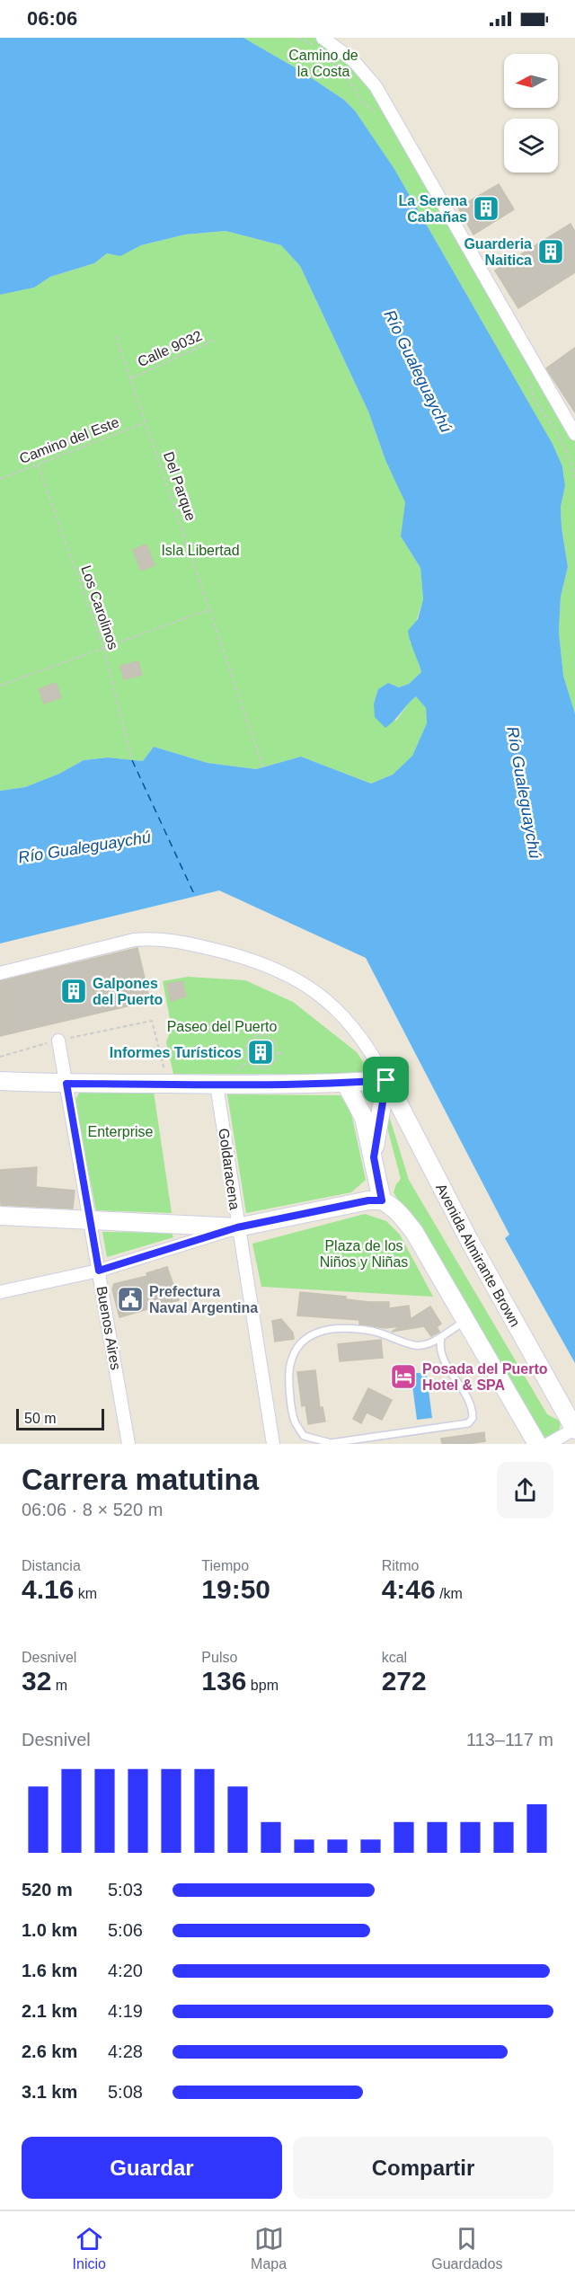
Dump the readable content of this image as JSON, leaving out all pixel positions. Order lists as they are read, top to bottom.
{
  "streets": {
    "main road": ["Avenida Almirante Brown"],
    "street": ["Goldaracena", "Buenos Aires"],
    "path": [
      "Calle 9032",
      "Camino del Este",
      "Del Parque",
      "Los Carolinos"
    ]
  },
  "crossings": [
    ["Calle 9032", "Del Parque"],
    ["Camino del Este", "Del Parque"],
    ["Camino del Este", "Los Carolinos"]
  ],
  "water": ["Río Gualeguaychú"],
  "parks": [
    "Camino de la Costa",
    "Isla Libertad",
    "Paseo del Puerto",
    "Enterprise",
    "Plaza de los Niños y Niñas"
  ],
  "places": {
    "building": [
      "La Serena Cabañas",
      "Guarderia Naitica",
      "Galpones del Puerto",
      "Informes Turísticos"
    ],
    "public building": ["Prefectura Naval Argentina"],
    "hotel": ["Posada del Puerto Hotel & SPA"]
  },
  "scale_bar": "50 m",
  "north": "left",
  "page": {
    "status": "06:06",
    "scale": "50 m",
    "heading": ["Carrera matutina", "06:06 · 8 × 520 m"],
    "stats": [
      ["Distancia", "4.16 km"],
      ["Tiempo", "19:50"],
      ["Ritmo", "4:46 /km"],
      ["Desnivel", "32 m"],
      ["Pulso", "136 bpm"],
      ["kcal", "272"]
    ],
    "chart": ["Desnivel", "113–117 m"],
    "list": [
      {
        "name": "520 m",
        "note": "5:03"
      },
      {
        "name": "1.0 km",
        "note": "5:06"
      },
      {
        "name": "1.6 km",
        "note": "4:20"
      },
      {
        "name": "2.1 km",
        "note": "4:19"
      },
      {
        "name": "2.6 km",
        "note": "4:28"
      },
      {
        "name": "3.1 km",
        "note": "5:08"
      }
    ],
    "buttons": ["Guardar", "Compartir"],
    "tabs": ["Inicio", "Mapa", "Guardados"]
  }
}
